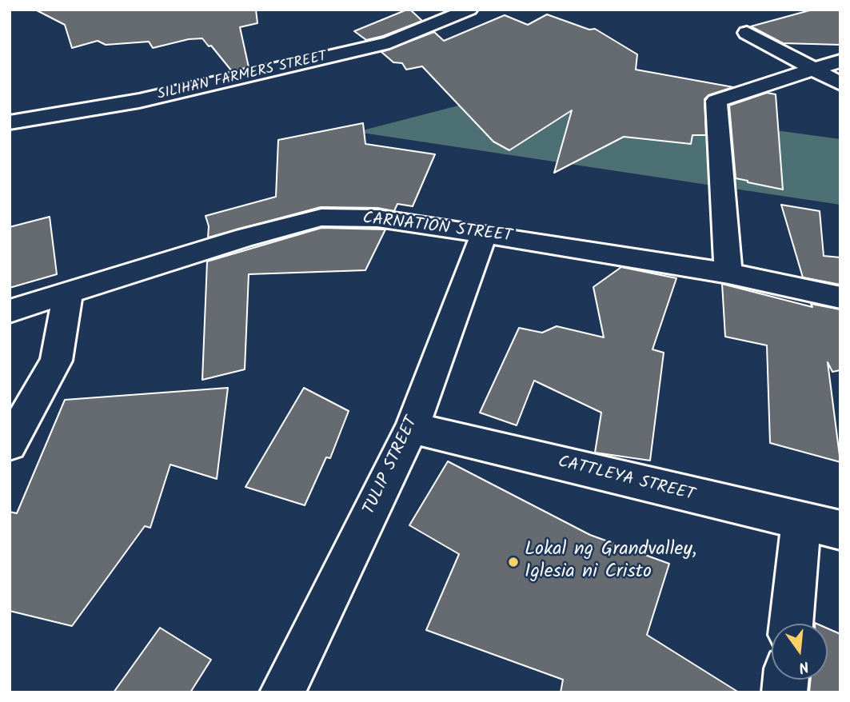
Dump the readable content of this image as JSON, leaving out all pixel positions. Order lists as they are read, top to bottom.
{
  "streets": {
    "street": [
      "SILIHAN FARMERS STREET",
      "CARNATION STREET",
      "TULIP STREET",
      "CATTLEYA STREET"
    ]
  },
  "crossings": [
    ["CARNATION STREET", "TULIP STREET"],
    ["TULIP STREET", "CATTLEYA STREET"]
  ],
  "places": ["Lokal ng Grandvalley, Iglesia ni Cristo"],
  "north": "bottom"
}
